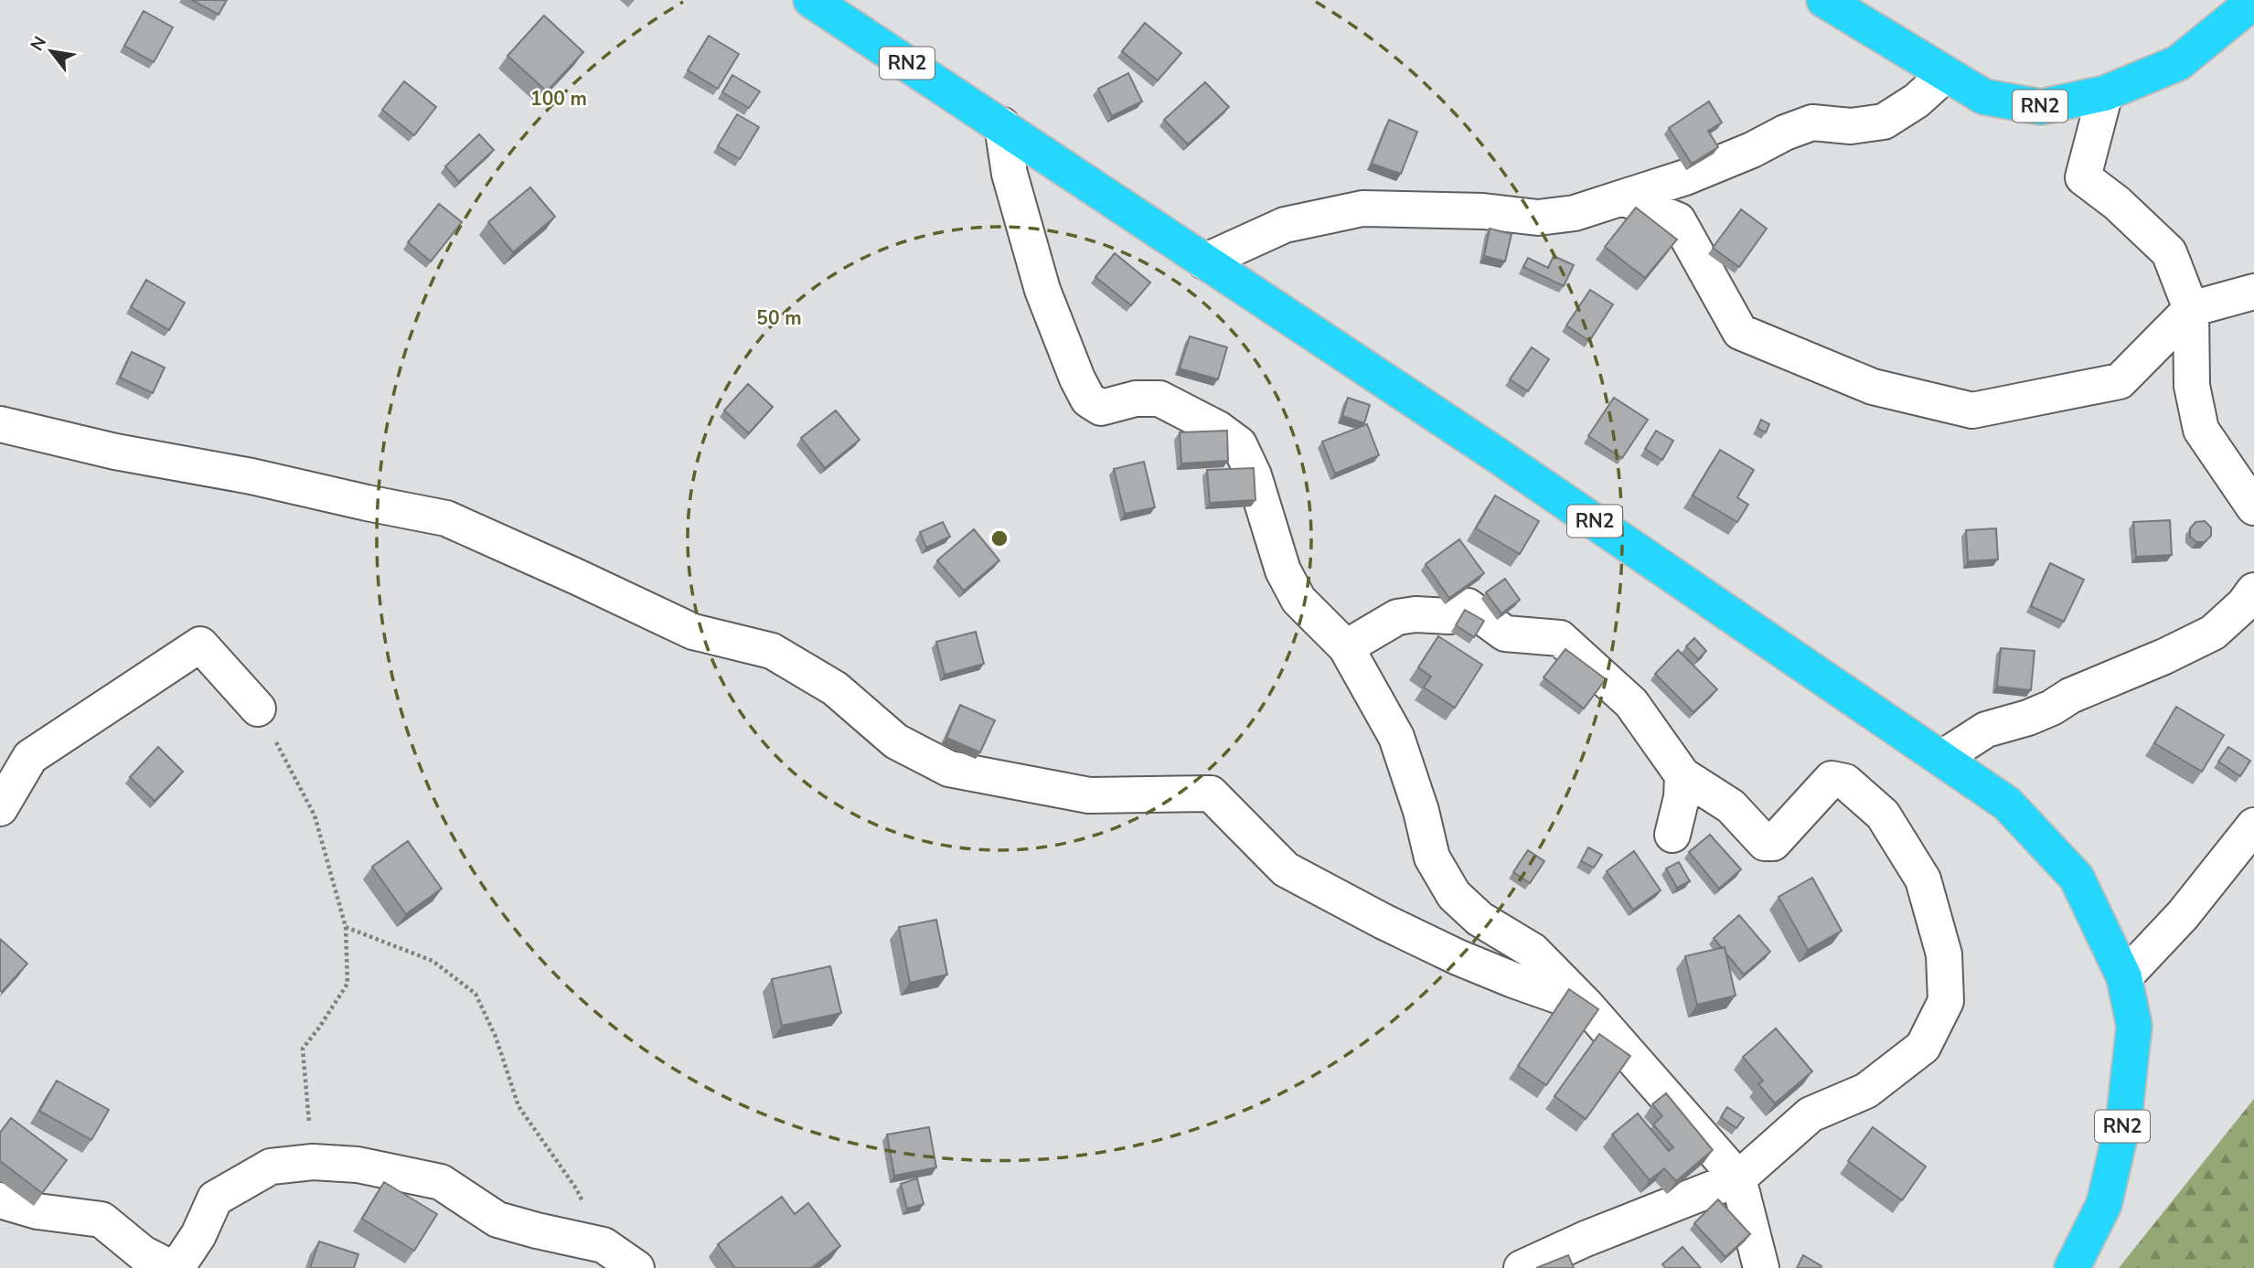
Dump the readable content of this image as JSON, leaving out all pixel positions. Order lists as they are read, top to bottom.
{
  "streets": {
    "highway": ["RN2"]
  },
  "north": "top left",
  "rings": ["100 m", "50 m"]
}
